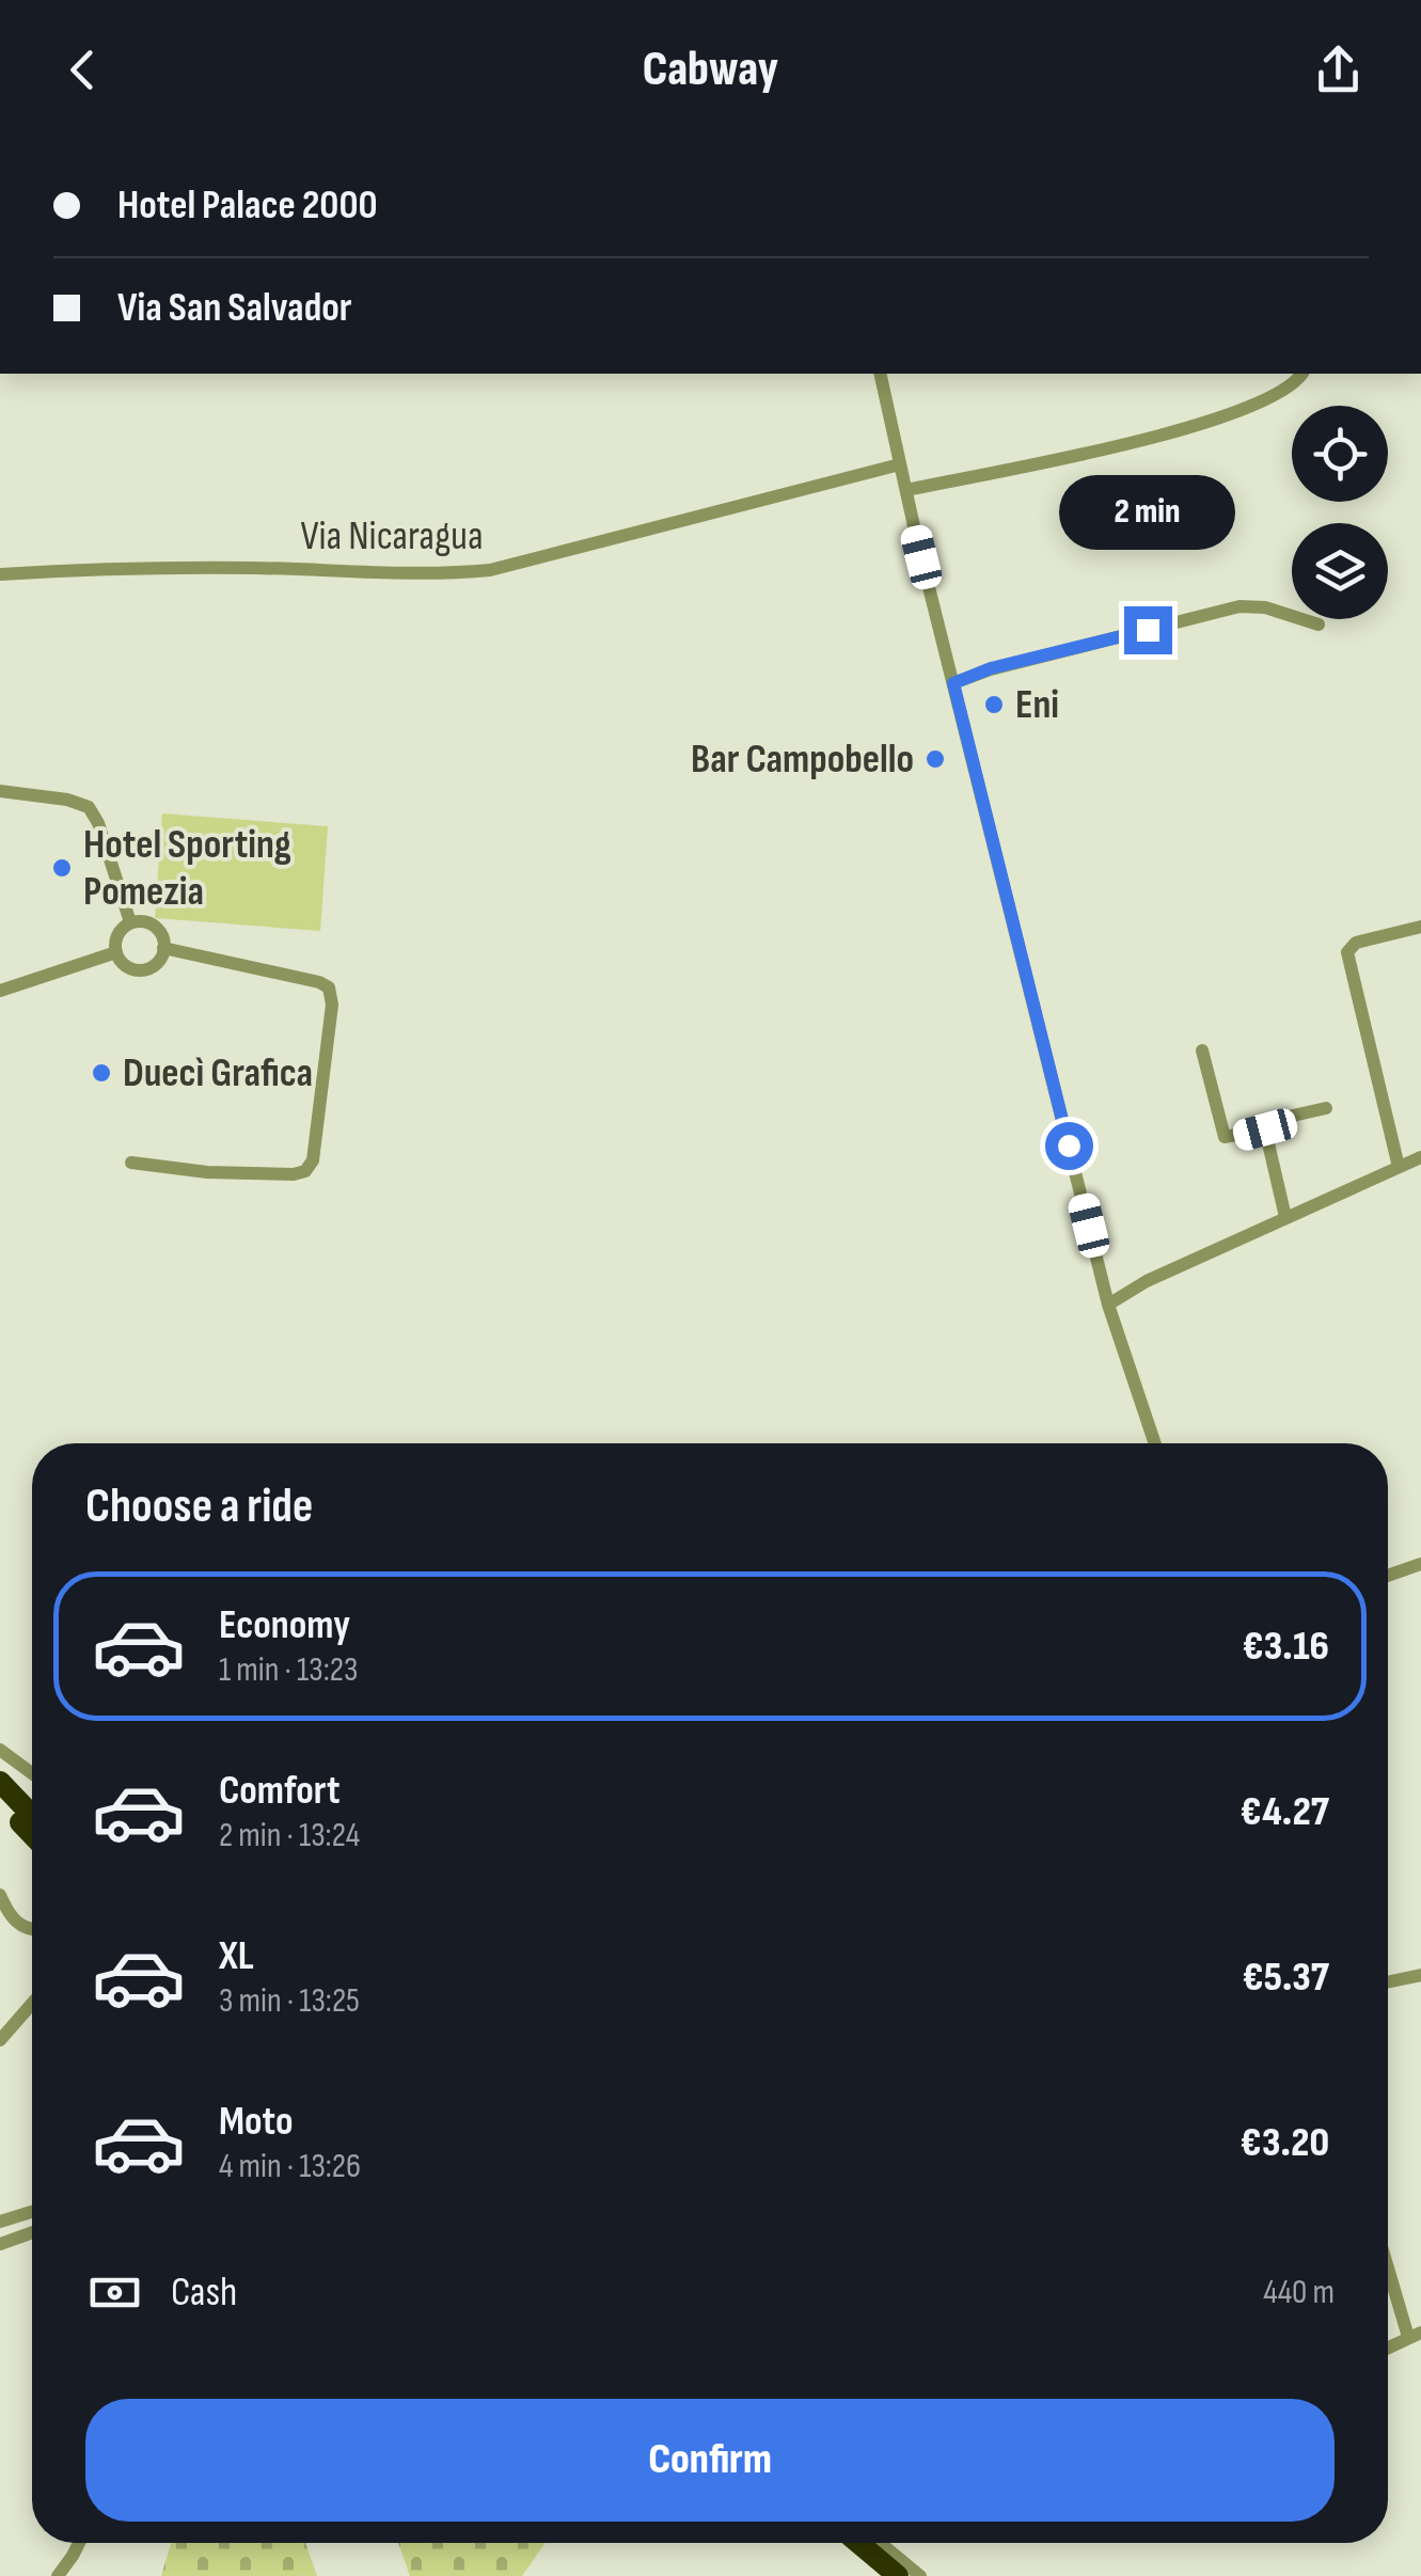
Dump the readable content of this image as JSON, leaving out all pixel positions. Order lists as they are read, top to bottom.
{
  "streets": {
    "street": ["Via Nicaragua"]
  },
  "places": [
    "Eni",
    "Bar Campobello",
    "Hotel Sporting Pomezia",
    "Duecì Grafica"
  ],
  "page": {
    "header": "Cabway",
    "banner": ["Hotel Palace 2000", "Via San Salvador"],
    "bubble": "2 min",
    "heading": "Choose a ride",
    "list": [
      {
        "name": "Economy",
        "note": "1 min · 13:23",
        "value": "€3.16"
      },
      {
        "name": "Comfort",
        "note": "2 min · 13:24",
        "value": "€4.27"
      },
      {
        "name": "XL",
        "note": "3 min · 13:25",
        "value": "€5.37"
      },
      {
        "name": "Moto",
        "note": "4 min · 13:26",
        "value": "€3.20"
      }
    ],
    "pay": ["Cash", "440 m"],
    "buttons": "Confirm"
  }
}
